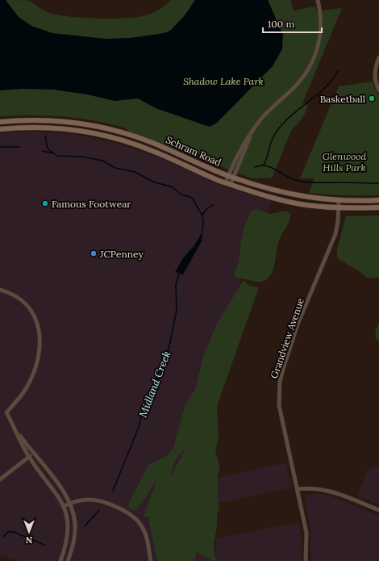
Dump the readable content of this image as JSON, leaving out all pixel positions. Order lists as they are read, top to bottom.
{
  "streets": {
    "main road": ["Schram Road"],
    "street": ["Grandview Avenue"]
  },
  "crossings": [
    ["Schram Road", "Grandview Avenue"]
  ],
  "water": ["Midland Creek"],
  "parks": ["Shadow Lake Park", "Glenwood Hills Park"],
  "places": ["Basketball", "Famous Footwear", "JCPenney"],
  "scale_bar": "100 m",
  "north": "bottom"
}
